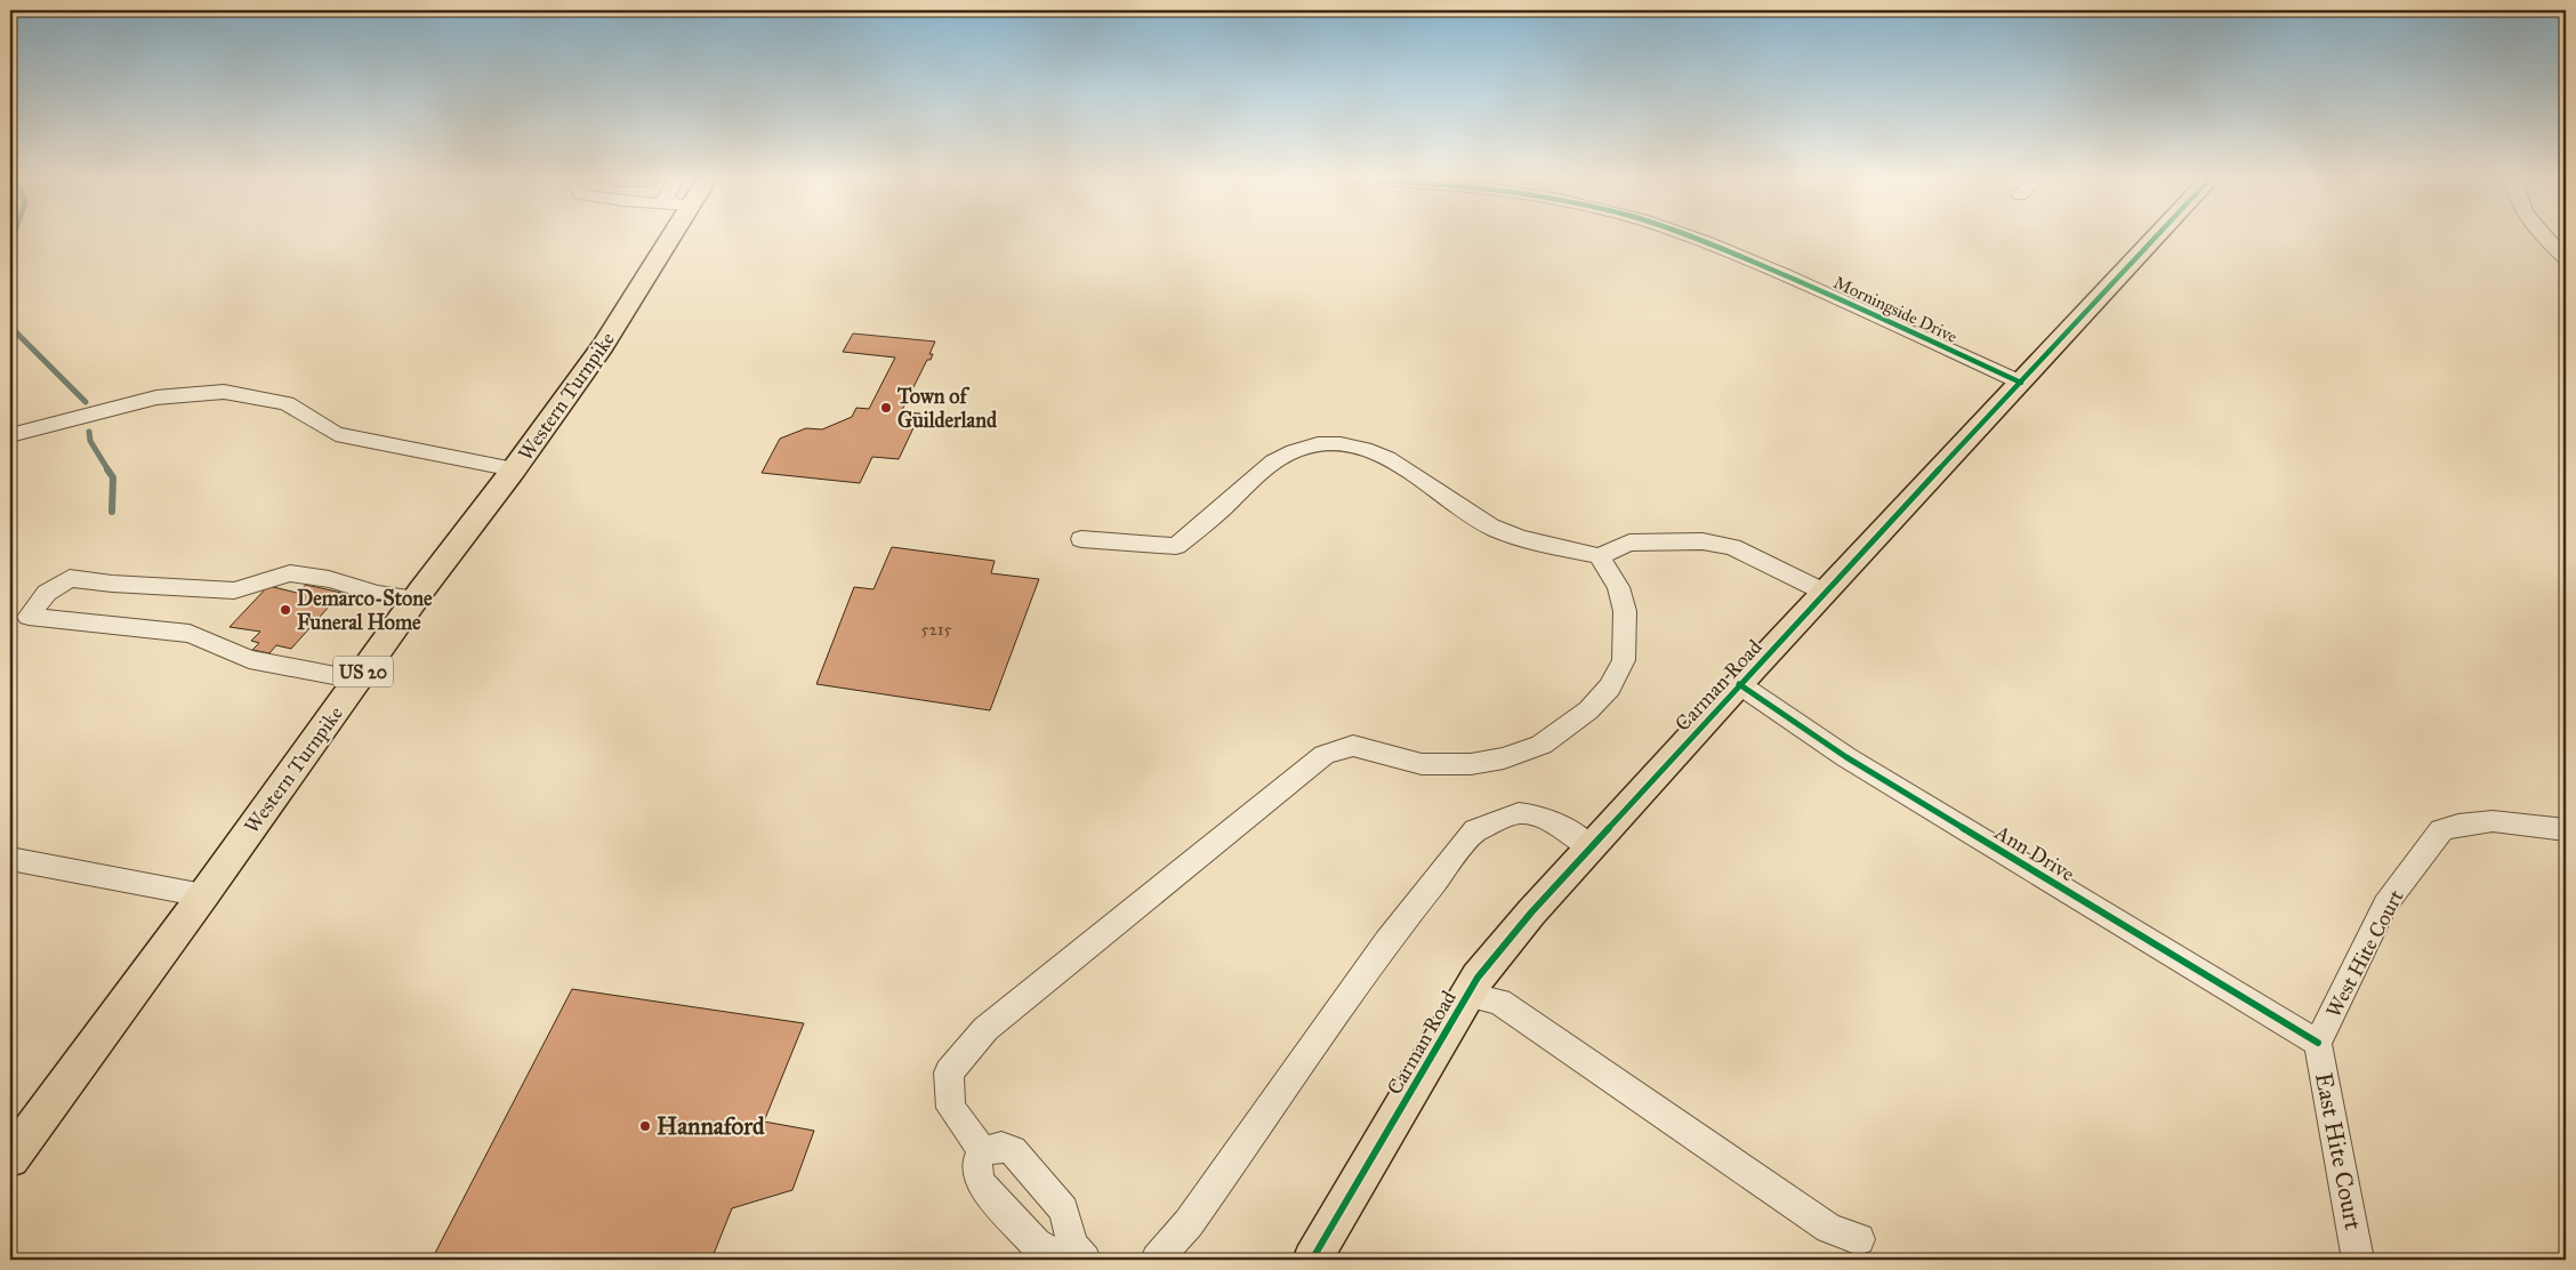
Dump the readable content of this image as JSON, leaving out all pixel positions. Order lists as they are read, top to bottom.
{
  "streets": {
    "main road": ["Western Turnpike", "US 20", "Carman Road"],
    "street": [
      "Morningside Drive",
      "Ann Drive",
      "West Hite Court",
      "East Hite Court"
    ]
  },
  "crossings": [
    ["Morningside Drive", "Carman Road"],
    ["Carman Road", "Ann Drive"],
    ["Ann Drive", "West Hite Court"],
    ["Ann Drive", "East Hite Court"],
    ["West Hite Court", "East Hite Court"]
  ],
  "places": ["Town of Guilderland", "Demarco-Stone Funeral Home", "Hannaford"],
  "house_numbers": ["5215"]
}
